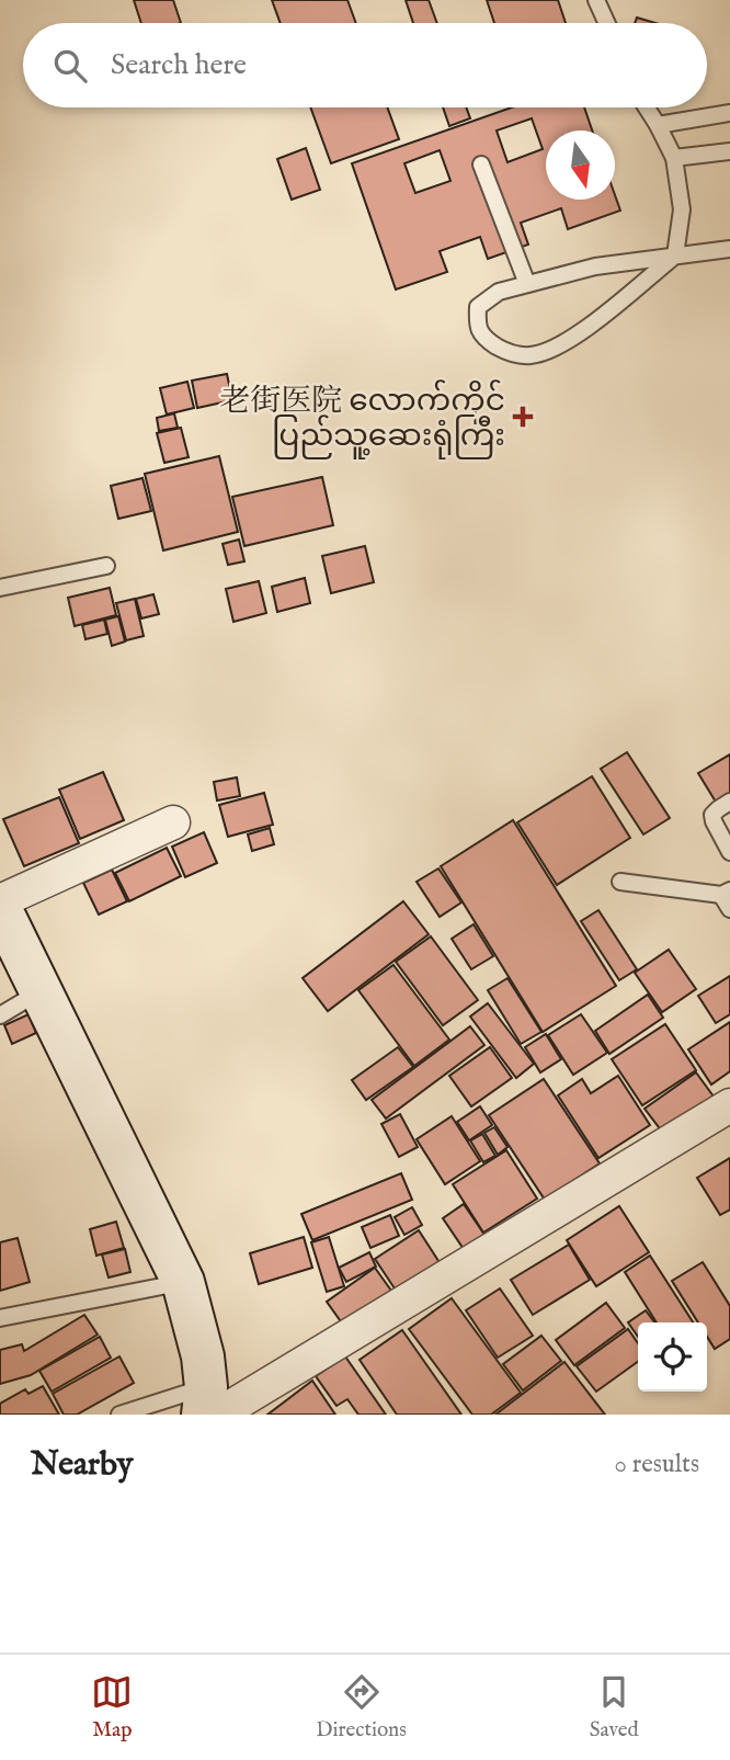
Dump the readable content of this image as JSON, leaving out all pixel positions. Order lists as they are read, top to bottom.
{
  "places": {
    "health": ["老街医院 လောက်ကိုင် ပြည်သူ့ဆေးရုံကြီး"]
  },
  "north": "bottom",
  "page": {
    "search": "Search here",
    "heading": ["Nearby", "0 results"],
    "nav": ["Map", "Directions", "Saved"]
  }
}
